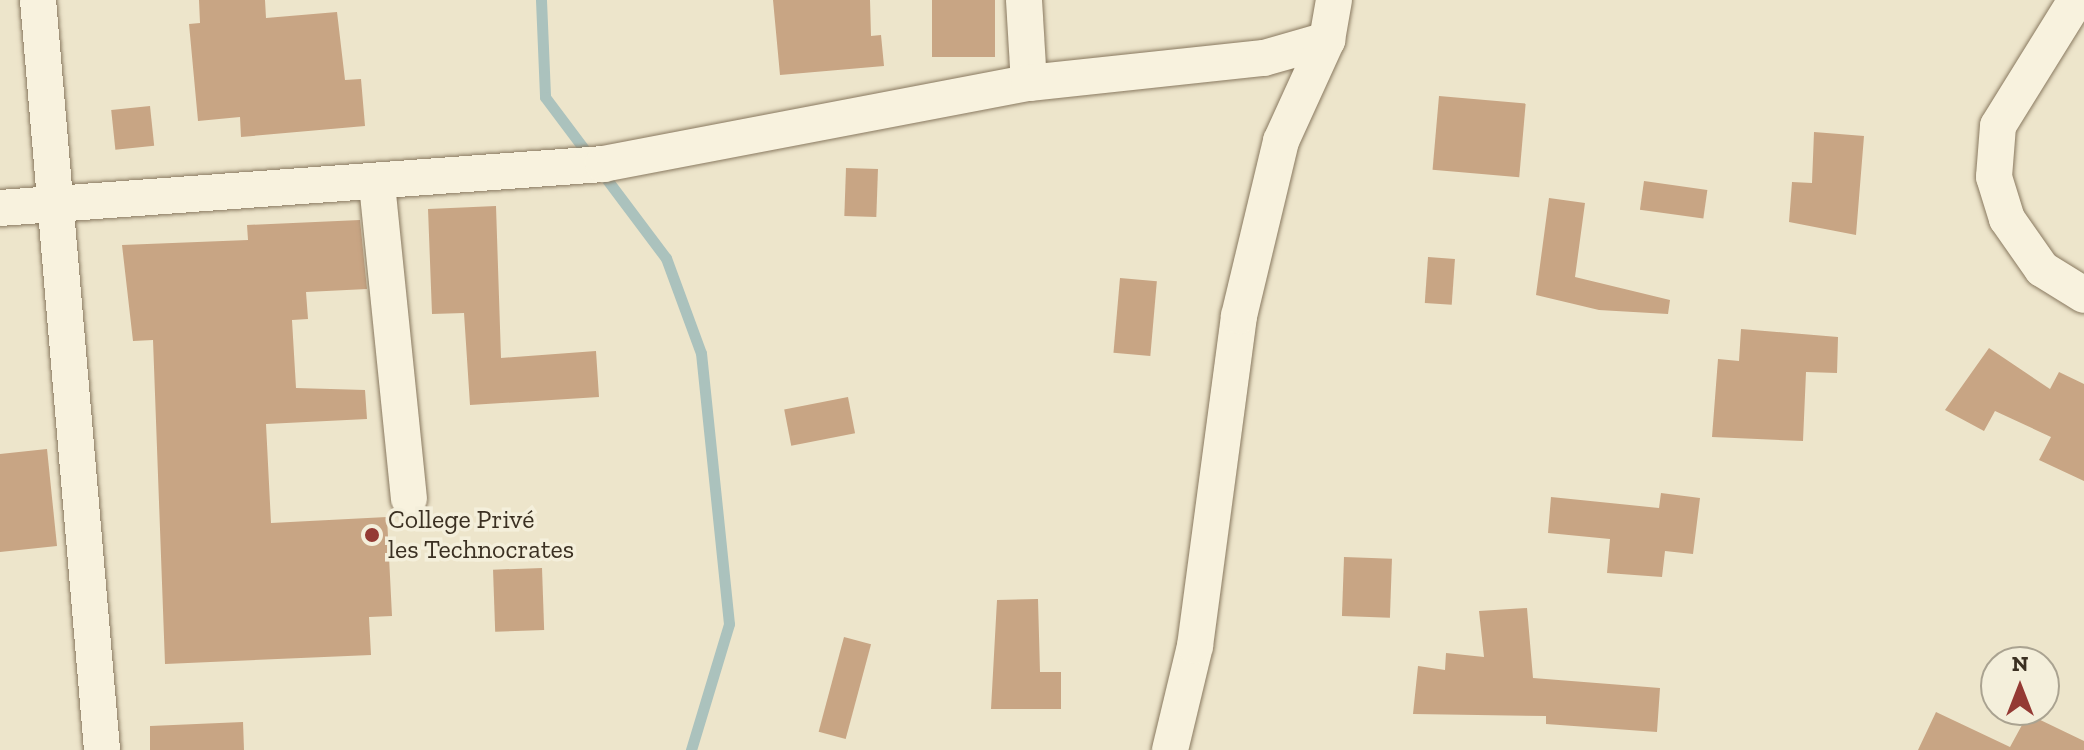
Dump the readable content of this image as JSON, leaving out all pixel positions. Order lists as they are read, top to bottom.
{
  "places": ["College Privé les Technocrates"],
  "north": "top"
}
